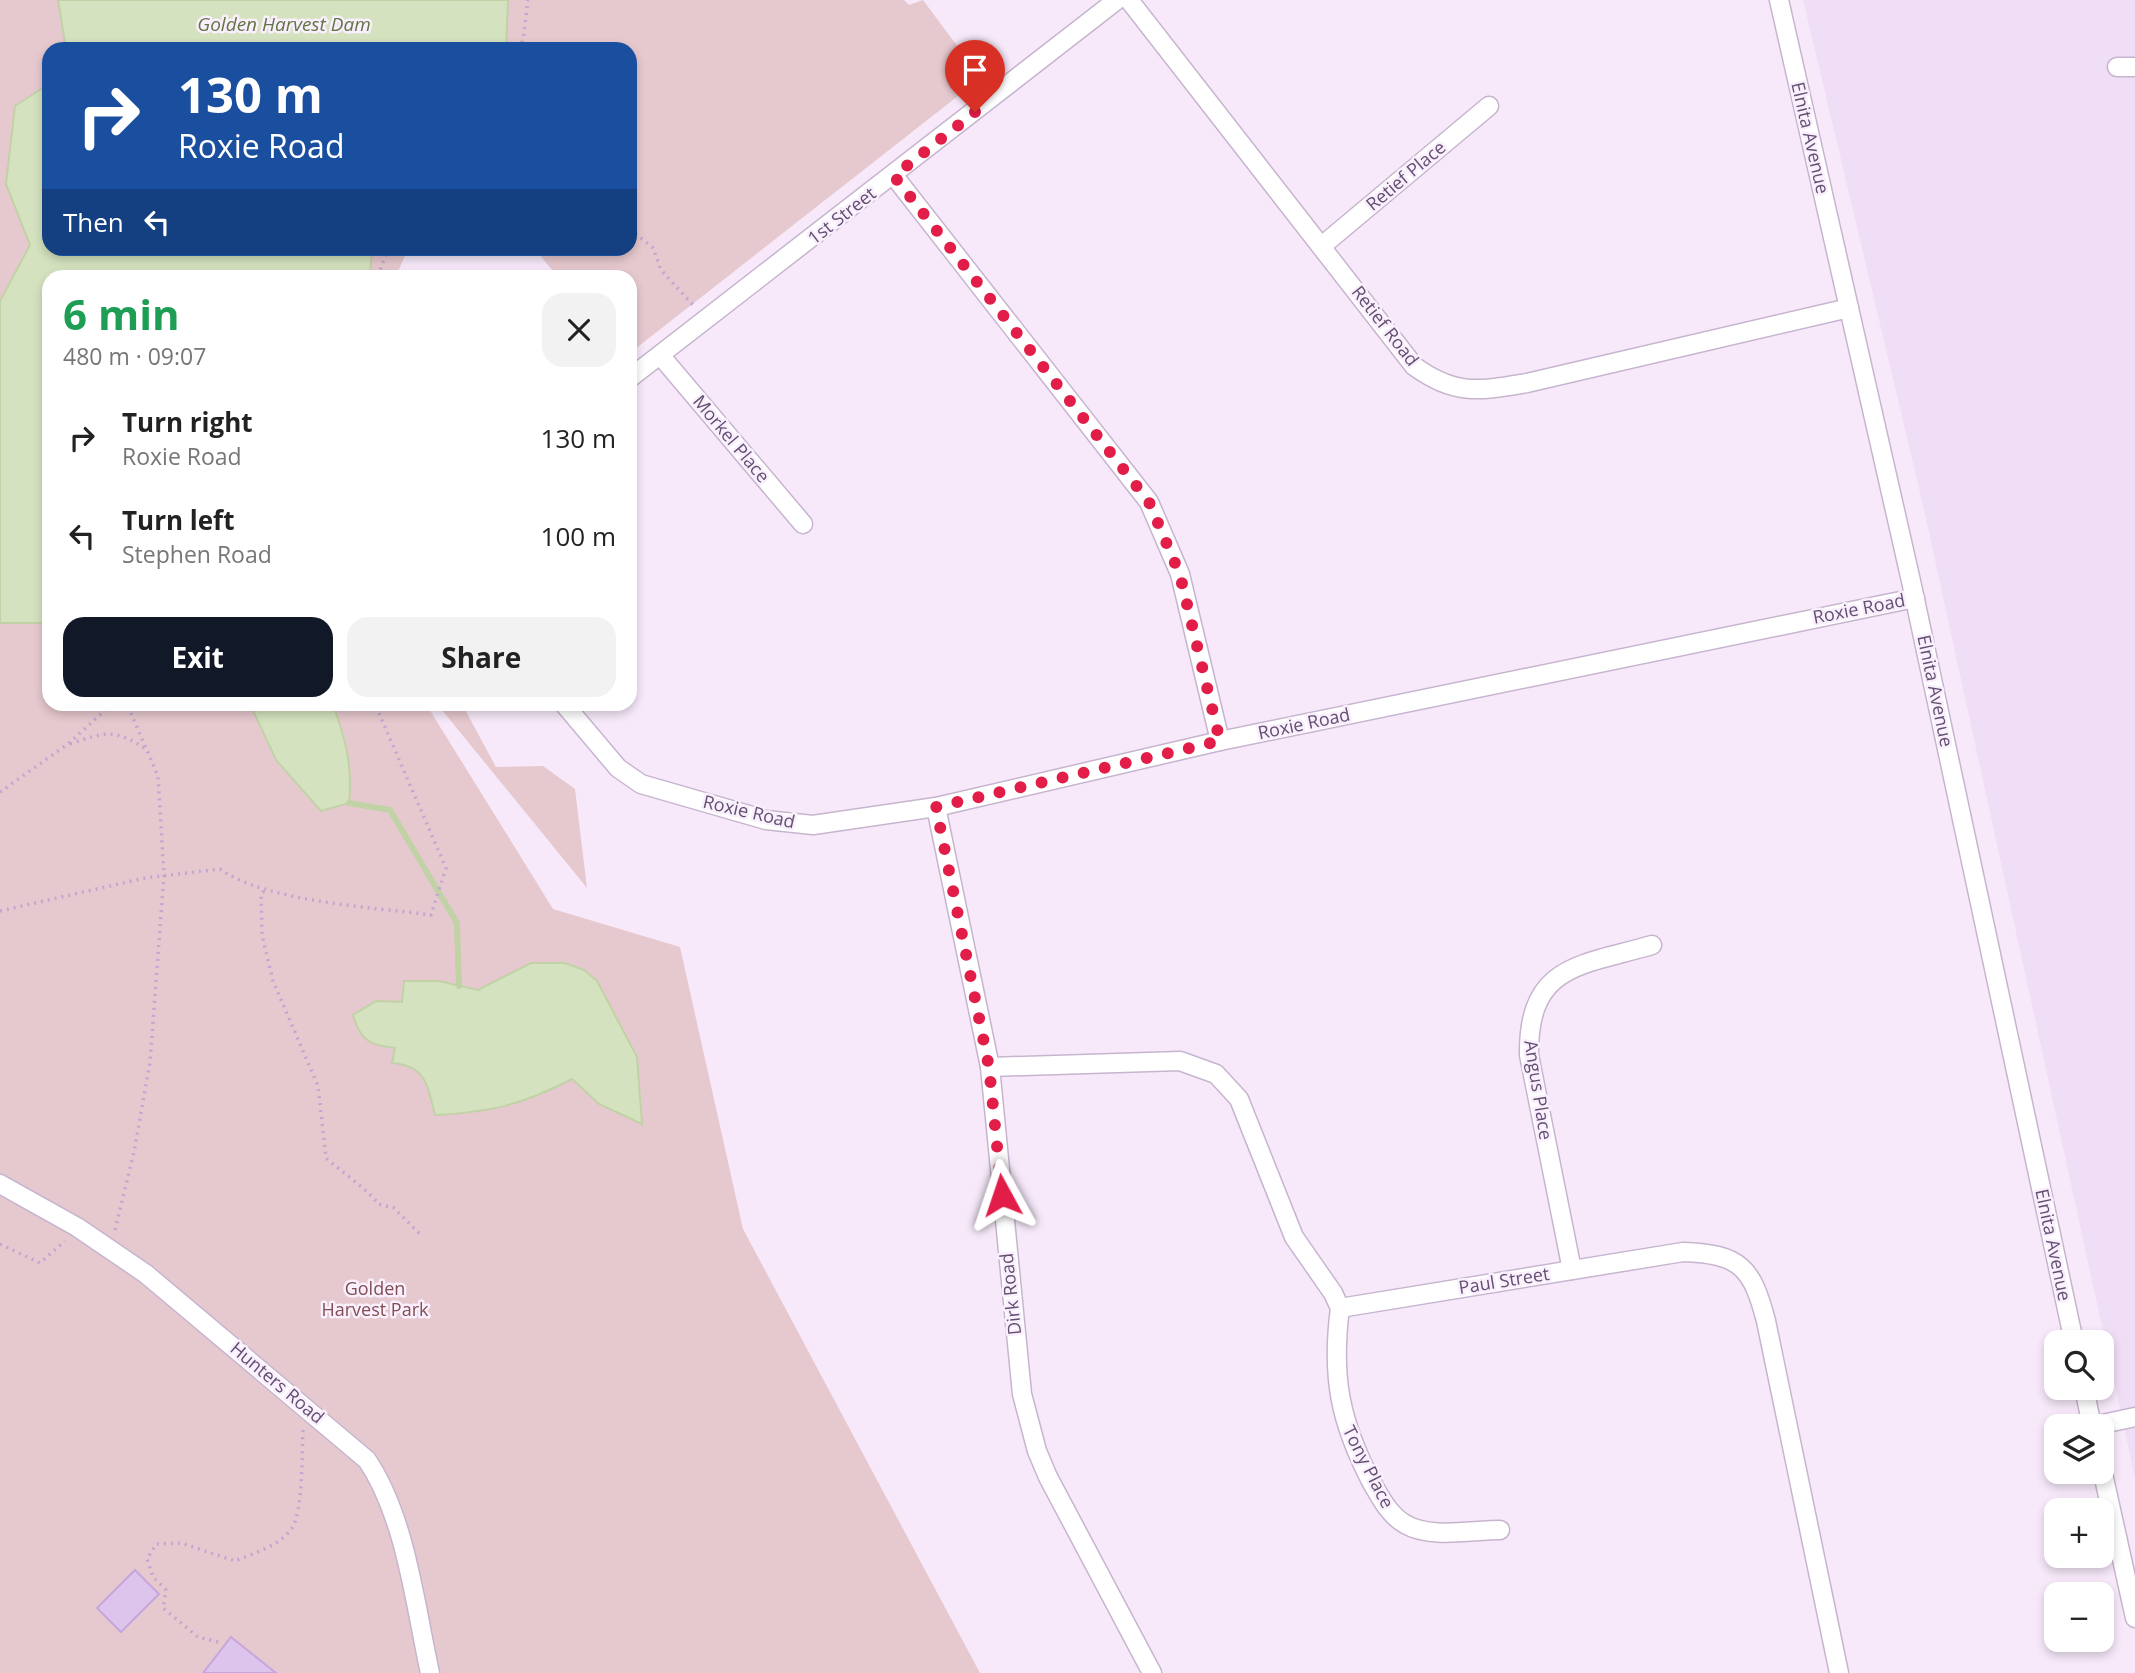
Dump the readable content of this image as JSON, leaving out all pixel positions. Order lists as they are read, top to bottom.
{
  "streets": {
    "street": [
      "Elnita Avenue",
      "Retief Place",
      "1st Street",
      "Retief Road",
      "Morkel Place",
      "Roxie Road",
      "Angus Place",
      "Paul Street",
      "Dirk Road",
      "Hunters Road",
      "Tony Place"
    ]
  },
  "crossings": [
    ["Elnita Avenue", "Retief Road"],
    ["Elnita Avenue", "Roxie Road"],
    ["Retief Place", "Retief Road"],
    ["1st Street", "Morkel Place"],
    ["Roxie Road", "Dirk Road"],
    ["Angus Place", "Paul Street"],
    ["Paul Street", "Tony Place"]
  ],
  "water": ["Golden Harvest Dam"],
  "parks": ["Golden Harvest Park"],
  "page": {
    "turn": ["130 m", "Roxie Road"],
    "then": "Then",
    "heading": ["6 min", "480 m · 09:07"],
    "list": [
      {
        "name": "Turn right",
        "note": "Roxie Road",
        "value": "130 m"
      },
      {
        "name": "Turn left",
        "note": "Stephen Road",
        "value": "100 m"
      }
    ],
    "buttons": ["Exit", "Share"],
    "map_buttons": ["+", "−"]
  }
}
